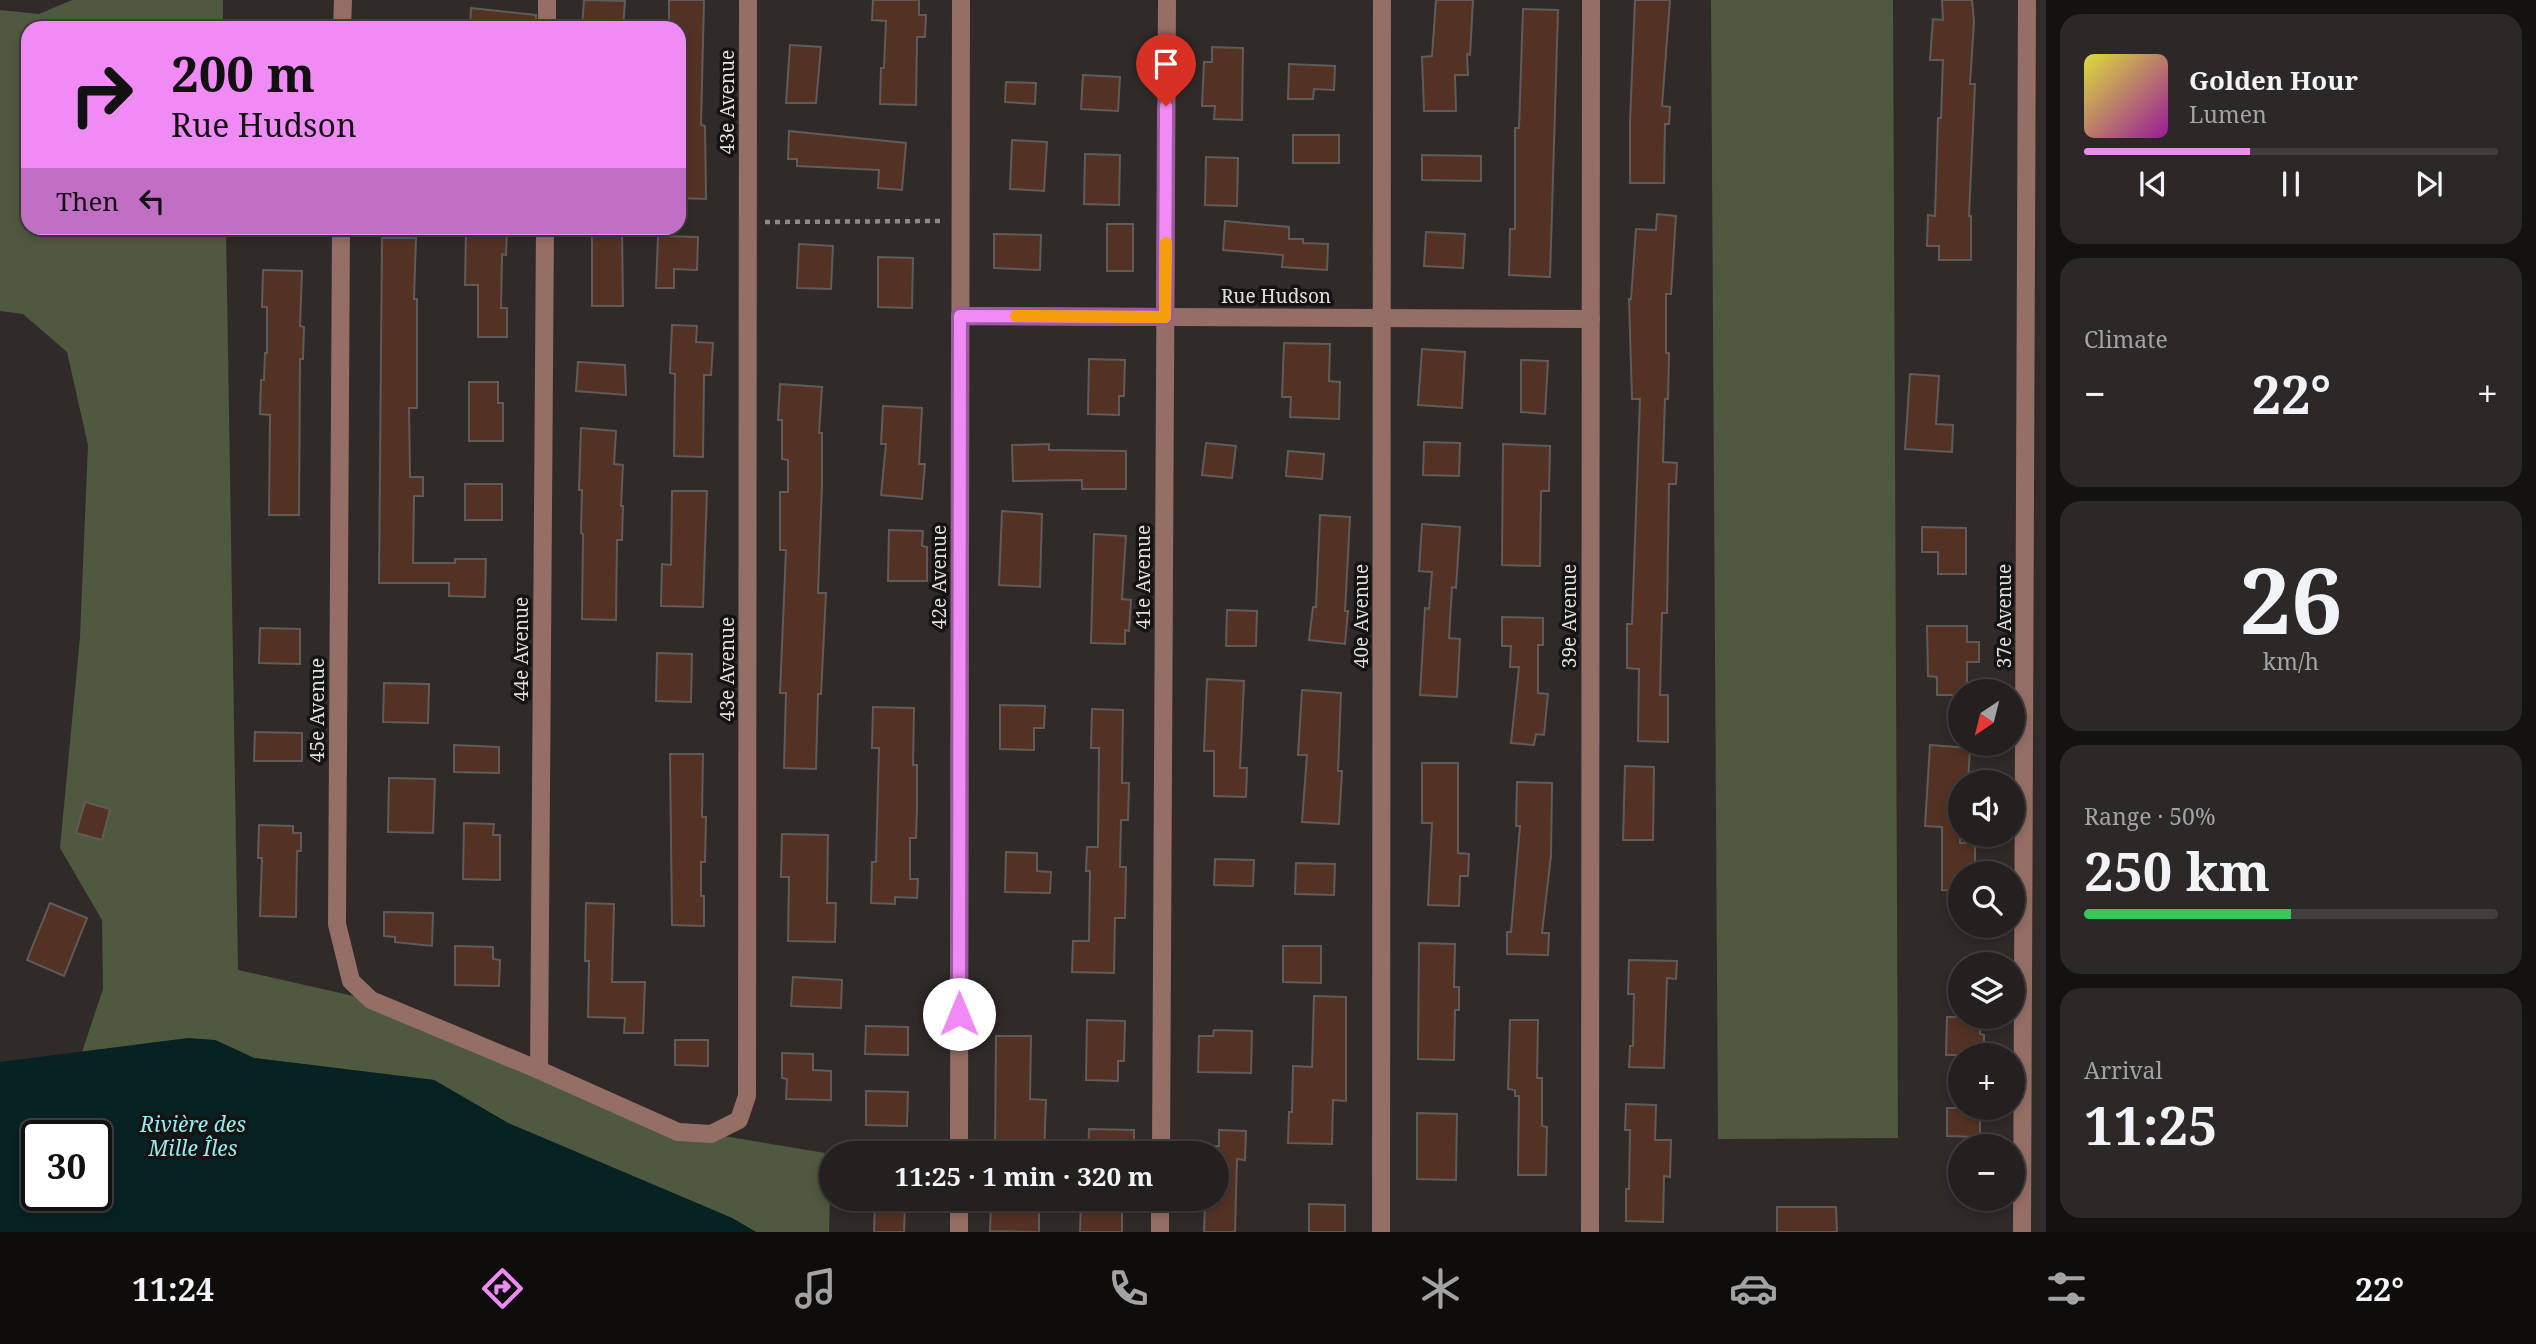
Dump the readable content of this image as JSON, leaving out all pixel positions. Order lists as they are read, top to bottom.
{
  "streets": {
    "street": [
      "43e Avenue",
      "Rue Hudson",
      "42e Avenue",
      "41e Avenue",
      "40e Avenue",
      "39e Avenue",
      "37e Avenue",
      "44e Avenue",
      "45e Avenue"
    ]
  },
  "crossings": [
    ["43e Avenue", "44e Avenue"],
    ["43e Avenue", "45e Avenue"],
    ["Rue Hudson", "42e Avenue"],
    ["Rue Hudson", "41e Avenue"],
    ["Rue Hudson", "40e Avenue"],
    ["Rue Hudson", "39e Avenue"],
    ["44e Avenue", "45e Avenue"]
  ],
  "water": ["Rivière des Mille Îles"],
  "north": "bottom left",
  "page": {
    "turn": ["200 m", "Rue Hudson"],
    "song": ["Golden Hour", "Lumen"],
    "then": "Then",
    "tile": [
      "Climate",
      ["26", "km/h"],
      ["Range · 50%", "250 km"],
      ["Arrival", "11:25"]
    ],
    "heat": ["−", "22°", "+"],
    "map_buttons": ["+", "−"],
    "limit": "30",
    "trip": "11:25 · 1 min · 320 m",
    "tabs": ["11:24", "22°"]
  }
}
